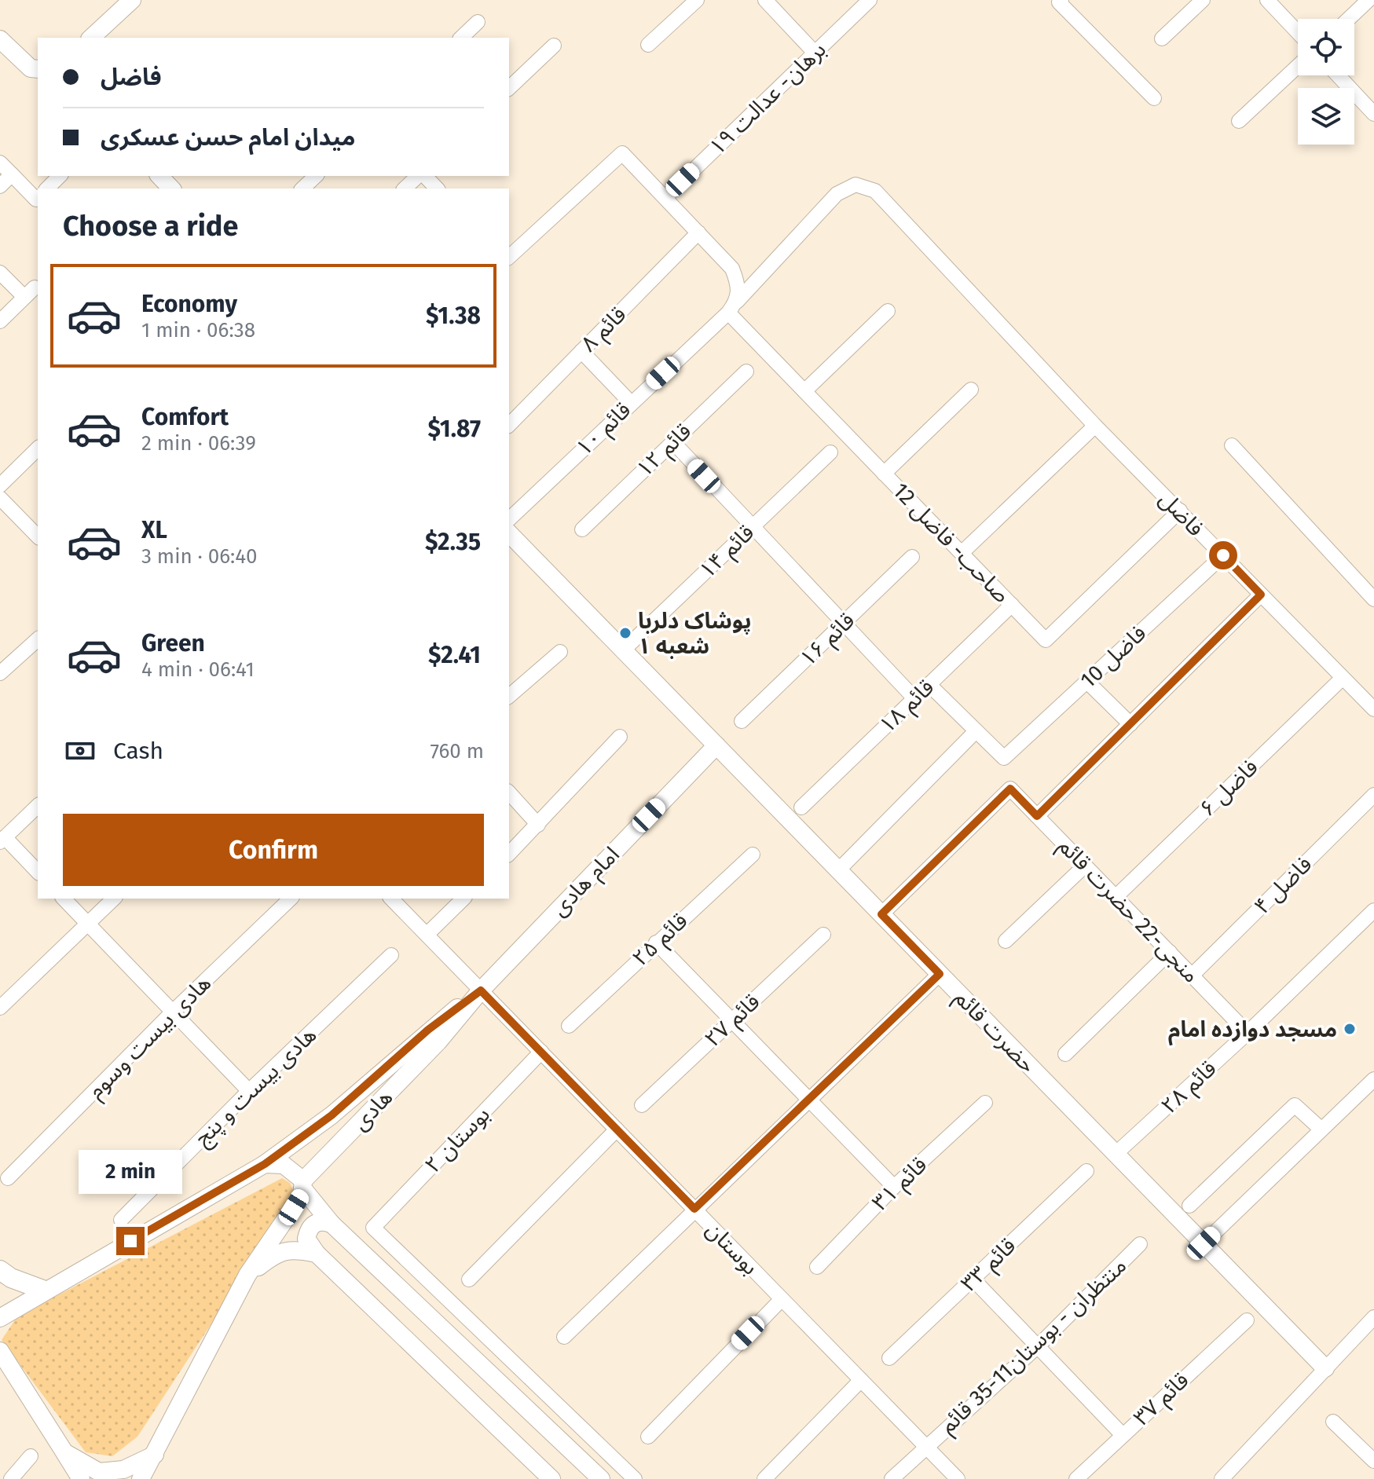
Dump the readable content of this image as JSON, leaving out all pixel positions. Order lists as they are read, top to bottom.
{
  "streets": {
    "street": [
      "برهان- عدالت ۱۹",
      "قائم ۸",
      "قائم ۱۰",
      "قائم ۱۲",
      "فاضل",
      "صاحب- فاضل 12",
      "قائم ۱۴",
      "قائم ۱۶",
      "فاضل 10",
      "قائم ۱۸",
      "فاضل ۶",
      "امام هادی",
      "فاضل ۴",
      "منجی-22 حضرت قائم",
      "قائم ۲۵",
      "قائم ۲۷",
      "حضرت قائم",
      "هادی بیست وسوم",
      "هادی بیست و پنج",
      "قائم ۲۸",
      "هادی",
      "بوستان ۲",
      "قائم ۳۱",
      "بوستان",
      "قائم ۳۳",
      "منتظران - بوستان11-35 قائم",
      "قائم ۳۷"
    ]
  },
  "crossings": [
    ["قائم ۱۰", "فاضل"],
    ["قائم ۱۰", "صاحب- فاضل 12"],
    ["فاضل", "صاحب- فاضل 12"],
    ["فاضل", "فاضل 10"],
    ["فاضل", "فاضل ۶"],
    ["صاحب- فاضل 12", "قائم ۱۸"],
    ["قائم ۱۴", "حضرت قائم"],
    ["فاضل ۶", "منجی-22 حضرت قائم"],
    ["امام هادی", "حضرت قائم"],
    ["امام هادی", "هادی"],
    ["امام هادی", "بوستان"],
    ["فاضل ۴", "منجی-22 حضرت قائم"],
    ["منجی-22 حضرت قائم", "حضرت قائم"],
    ["منجی-22 حضرت قائم", "قائم ۲۸"],
    ["حضرت قائم", "قائم ۲۸"],
    ["هادی", "بوستان"],
    ["بوستان ۲", "بوستان"],
    ["بوستان", "منتظران - بوستان11-35 قائم"]
  ],
  "places": ["پوشاک دلربا شعبه ۱", "مسجد دوازده امام"],
  "page": {
    "banner": ["فاضل", "میدان امام حسن عسکری"],
    "heading": "Choose a ride",
    "list": [
      {
        "name": "Economy",
        "note": "1 min · 06:38",
        "value": "$1.38"
      },
      {
        "name": "Comfort",
        "note": "2 min · 06:39",
        "value": "$1.87"
      },
      {
        "name": "XL",
        "note": "3 min · 06:40",
        "value": "$2.35"
      },
      {
        "name": "Green",
        "note": "4 min · 06:41",
        "value": "$2.41"
      }
    ],
    "pay": ["Cash", "760 m"],
    "buttons": "Confirm",
    "bubble": "2 min"
  }
}
